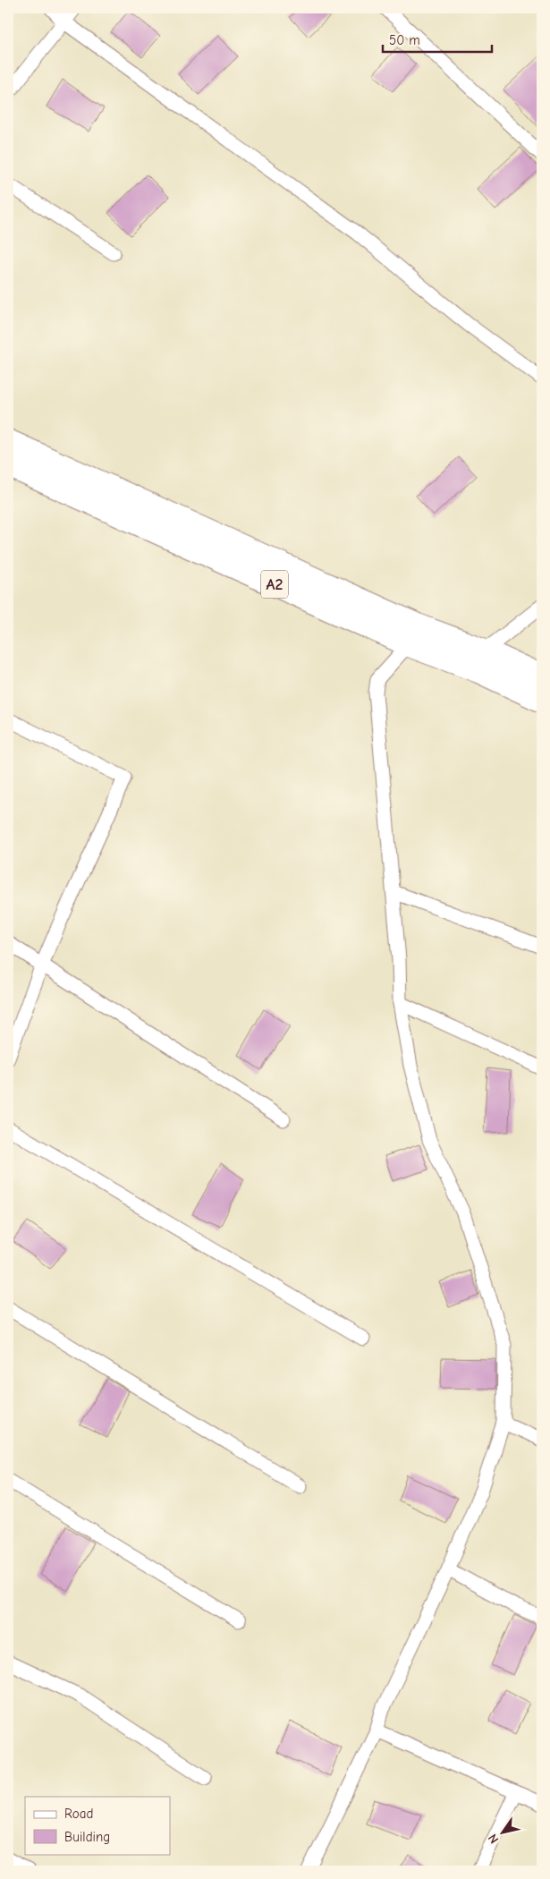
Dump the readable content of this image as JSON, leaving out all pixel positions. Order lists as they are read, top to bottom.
{
  "streets": {
    "highway": ["A2"]
  },
  "legend": ["Road", "Building"],
  "scale_bar": "50 m",
  "north": "bottom left"
}
